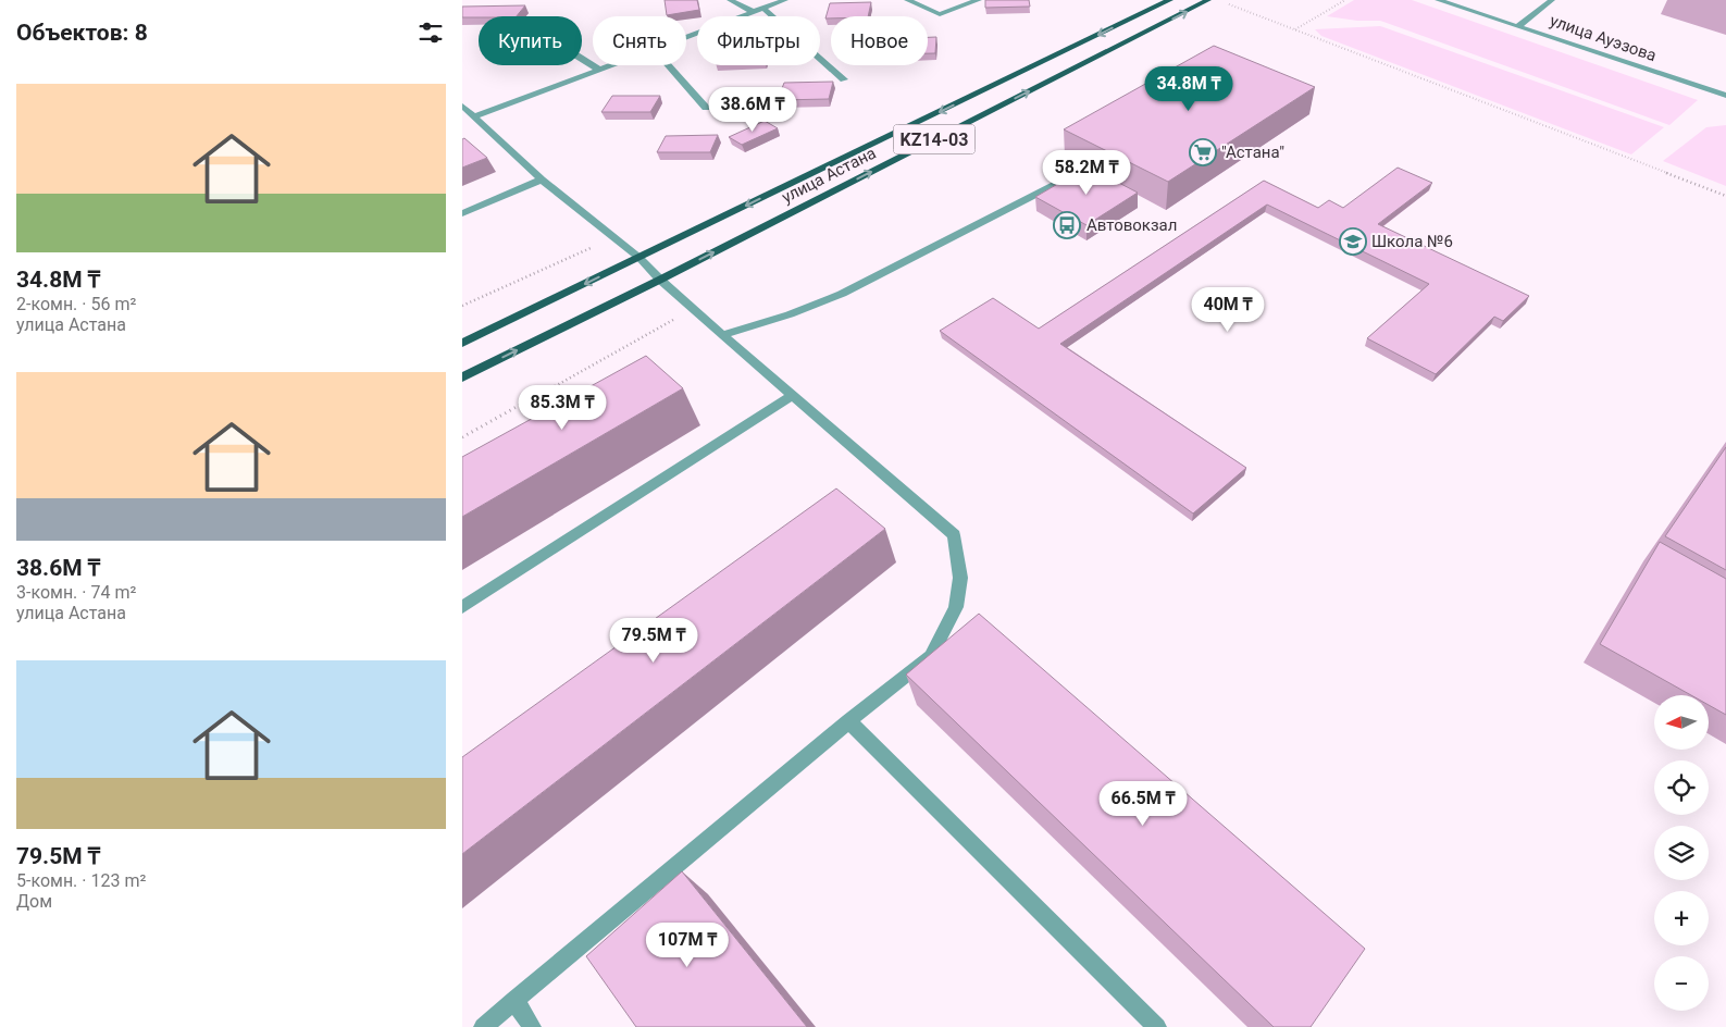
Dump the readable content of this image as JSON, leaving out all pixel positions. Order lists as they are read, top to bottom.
{
  "streets": {
    "main road": ["KZ14-03", "улица Астана"],
    "street": ["улица Ауэзова"]
  },
  "places": {
    "supermarket": ["\"Астана\""],
    "bus stop": ["Автовокзал"],
    "school or university": ["Школа №6"]
  },
  "north": "left",
  "page": {
    "heading": "Объектов: 8",
    "chip": [
      "Купить",
      "Снять",
      "Фильтры",
      "Новое"
    ],
    "list": [
      {
        "name": "34.8M ₸",
        "note": "2-комн. · 56 m² · улица Астана"
      },
      {
        "name": "38.6M ₸",
        "note": "3-комн. · 74 m² · улица Астана"
      },
      {
        "name": "79.5M ₸",
        "note": "5-комн. · 123 m² · Дом"
      }
    ],
    "price": [
      "34.8M ₸",
      "38.6M ₸",
      "58.2M ₸",
      "40M ₸",
      "85.3M ₸",
      "79.5M ₸",
      "66.5M ₸",
      "107M ₸"
    ],
    "map_buttons": ["+", "−"]
  }
}
